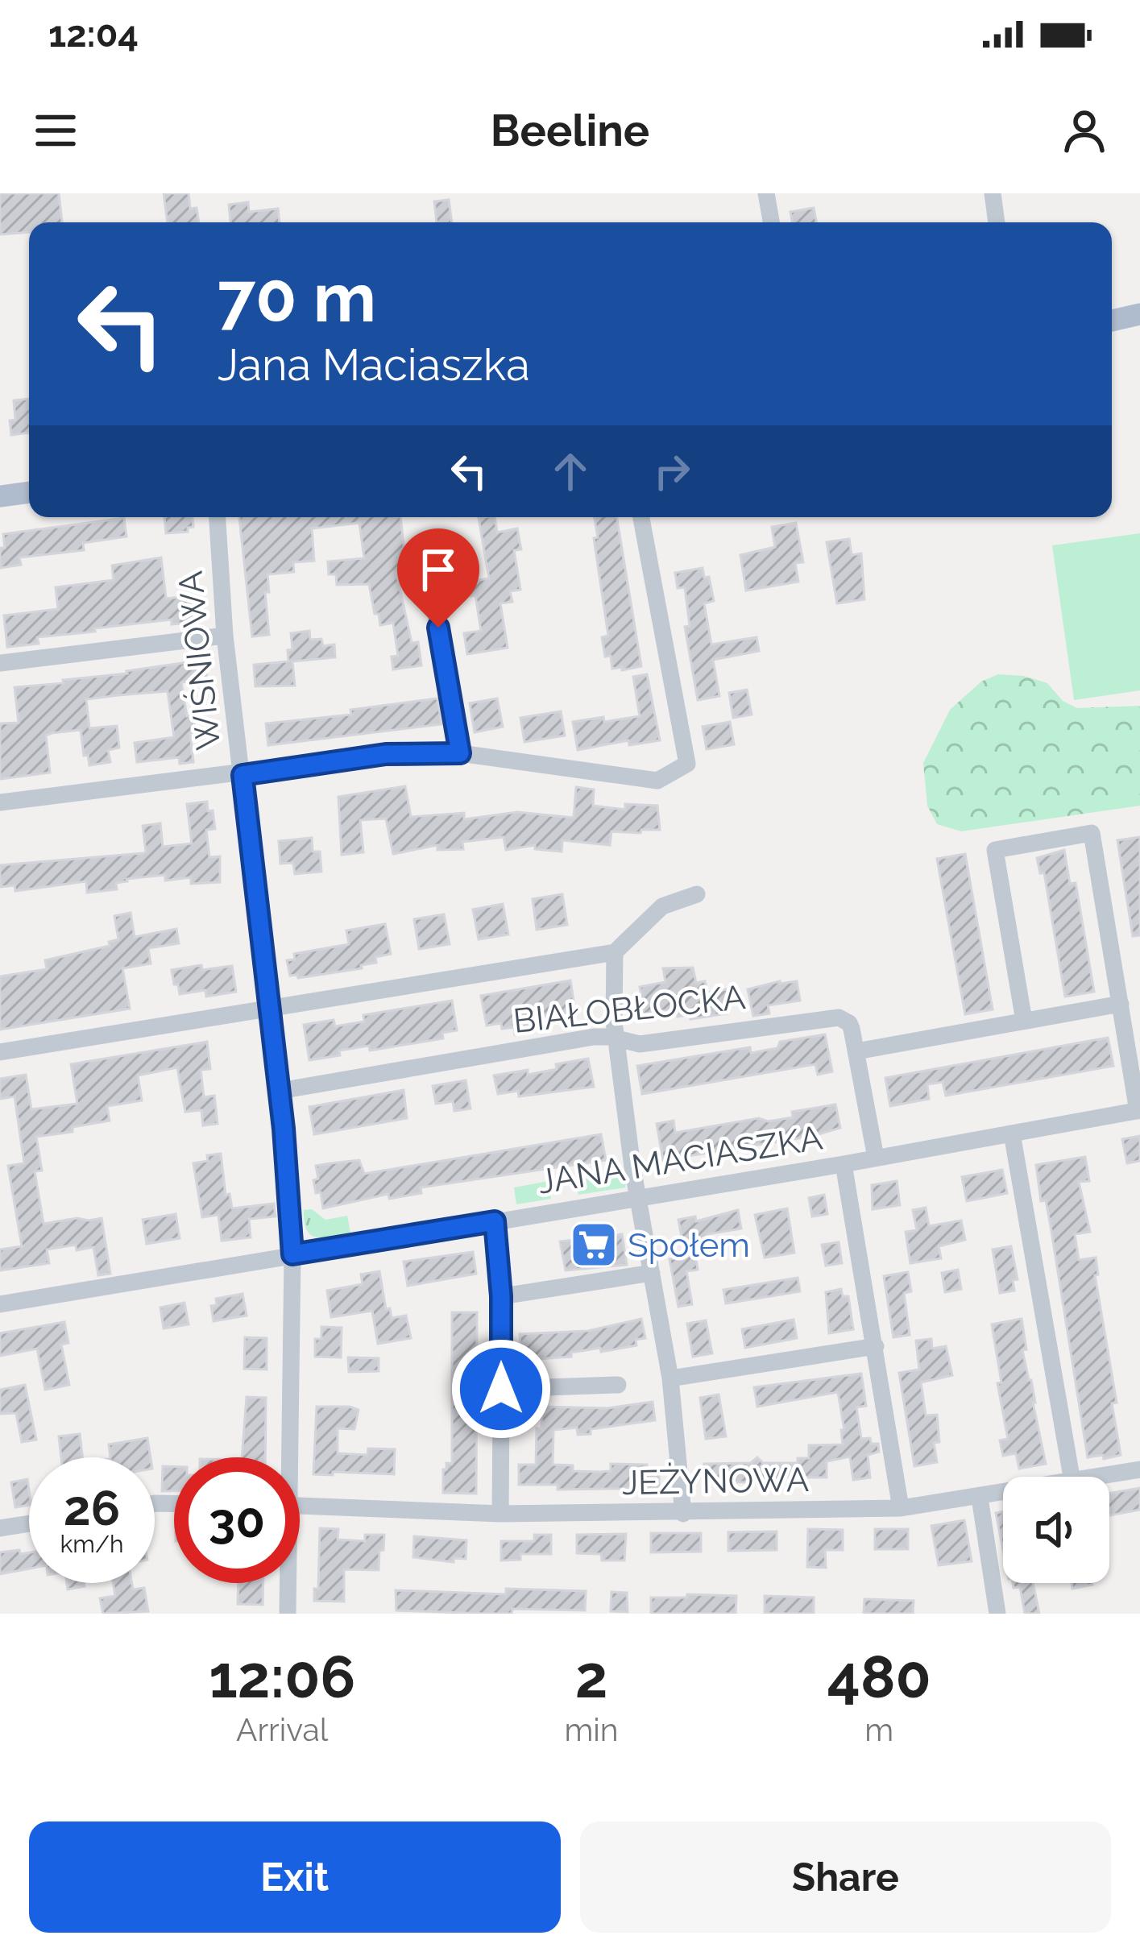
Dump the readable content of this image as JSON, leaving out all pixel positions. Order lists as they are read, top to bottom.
{
  "streets": {
    "street": [
      "WIŚNIOWA",
      "BIAŁOBŁOCKA",
      "JANA MACIASZKA",
      "JEŻYNOWA"
    ]
  },
  "crossings": [
    ["WIŚNIOWA", "BIAŁOBŁOCKA"],
    ["WIŚNIOWA", "JANA MACIASZKA"],
    ["BIAŁOBŁOCKA", "JANA MACIASZKA"]
  ],
  "places": {
    "supermarket": ["Społem"]
  },
  "page": {
    "status": "12:04",
    "header": "Beeline",
    "turn": ["70 m", "Jana Maciaszka"],
    "speed": "26 km/h",
    "limit": "30",
    "eta": [
      "12:06",
      "Arrival",
      "2",
      "min",
      "480",
      "m"
    ],
    "buttons": ["Exit", "Share"]
  }
}
